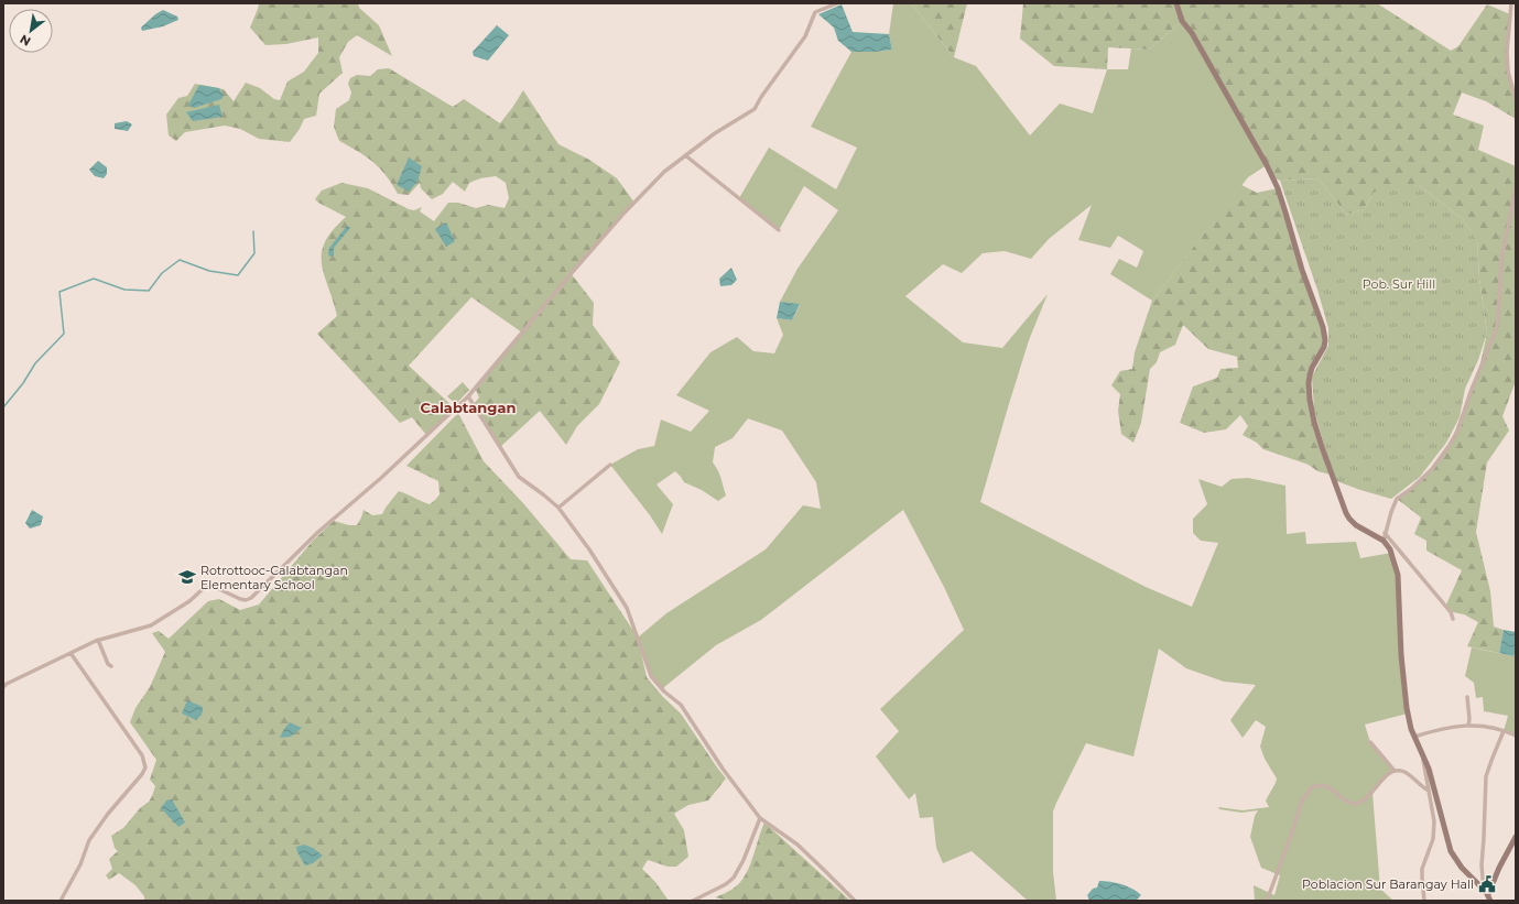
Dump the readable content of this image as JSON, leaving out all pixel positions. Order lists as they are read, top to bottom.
{
  "districts": ["Calabtangan"],
  "parks": ["Pob. Sur Hill"],
  "places": {
    "school or university": ["Rotrottooc-Calabtangan Elementary School"],
    "public building": ["Poblacion Sur Barangay Hall"]
  },
  "north": "bottom left"
}
